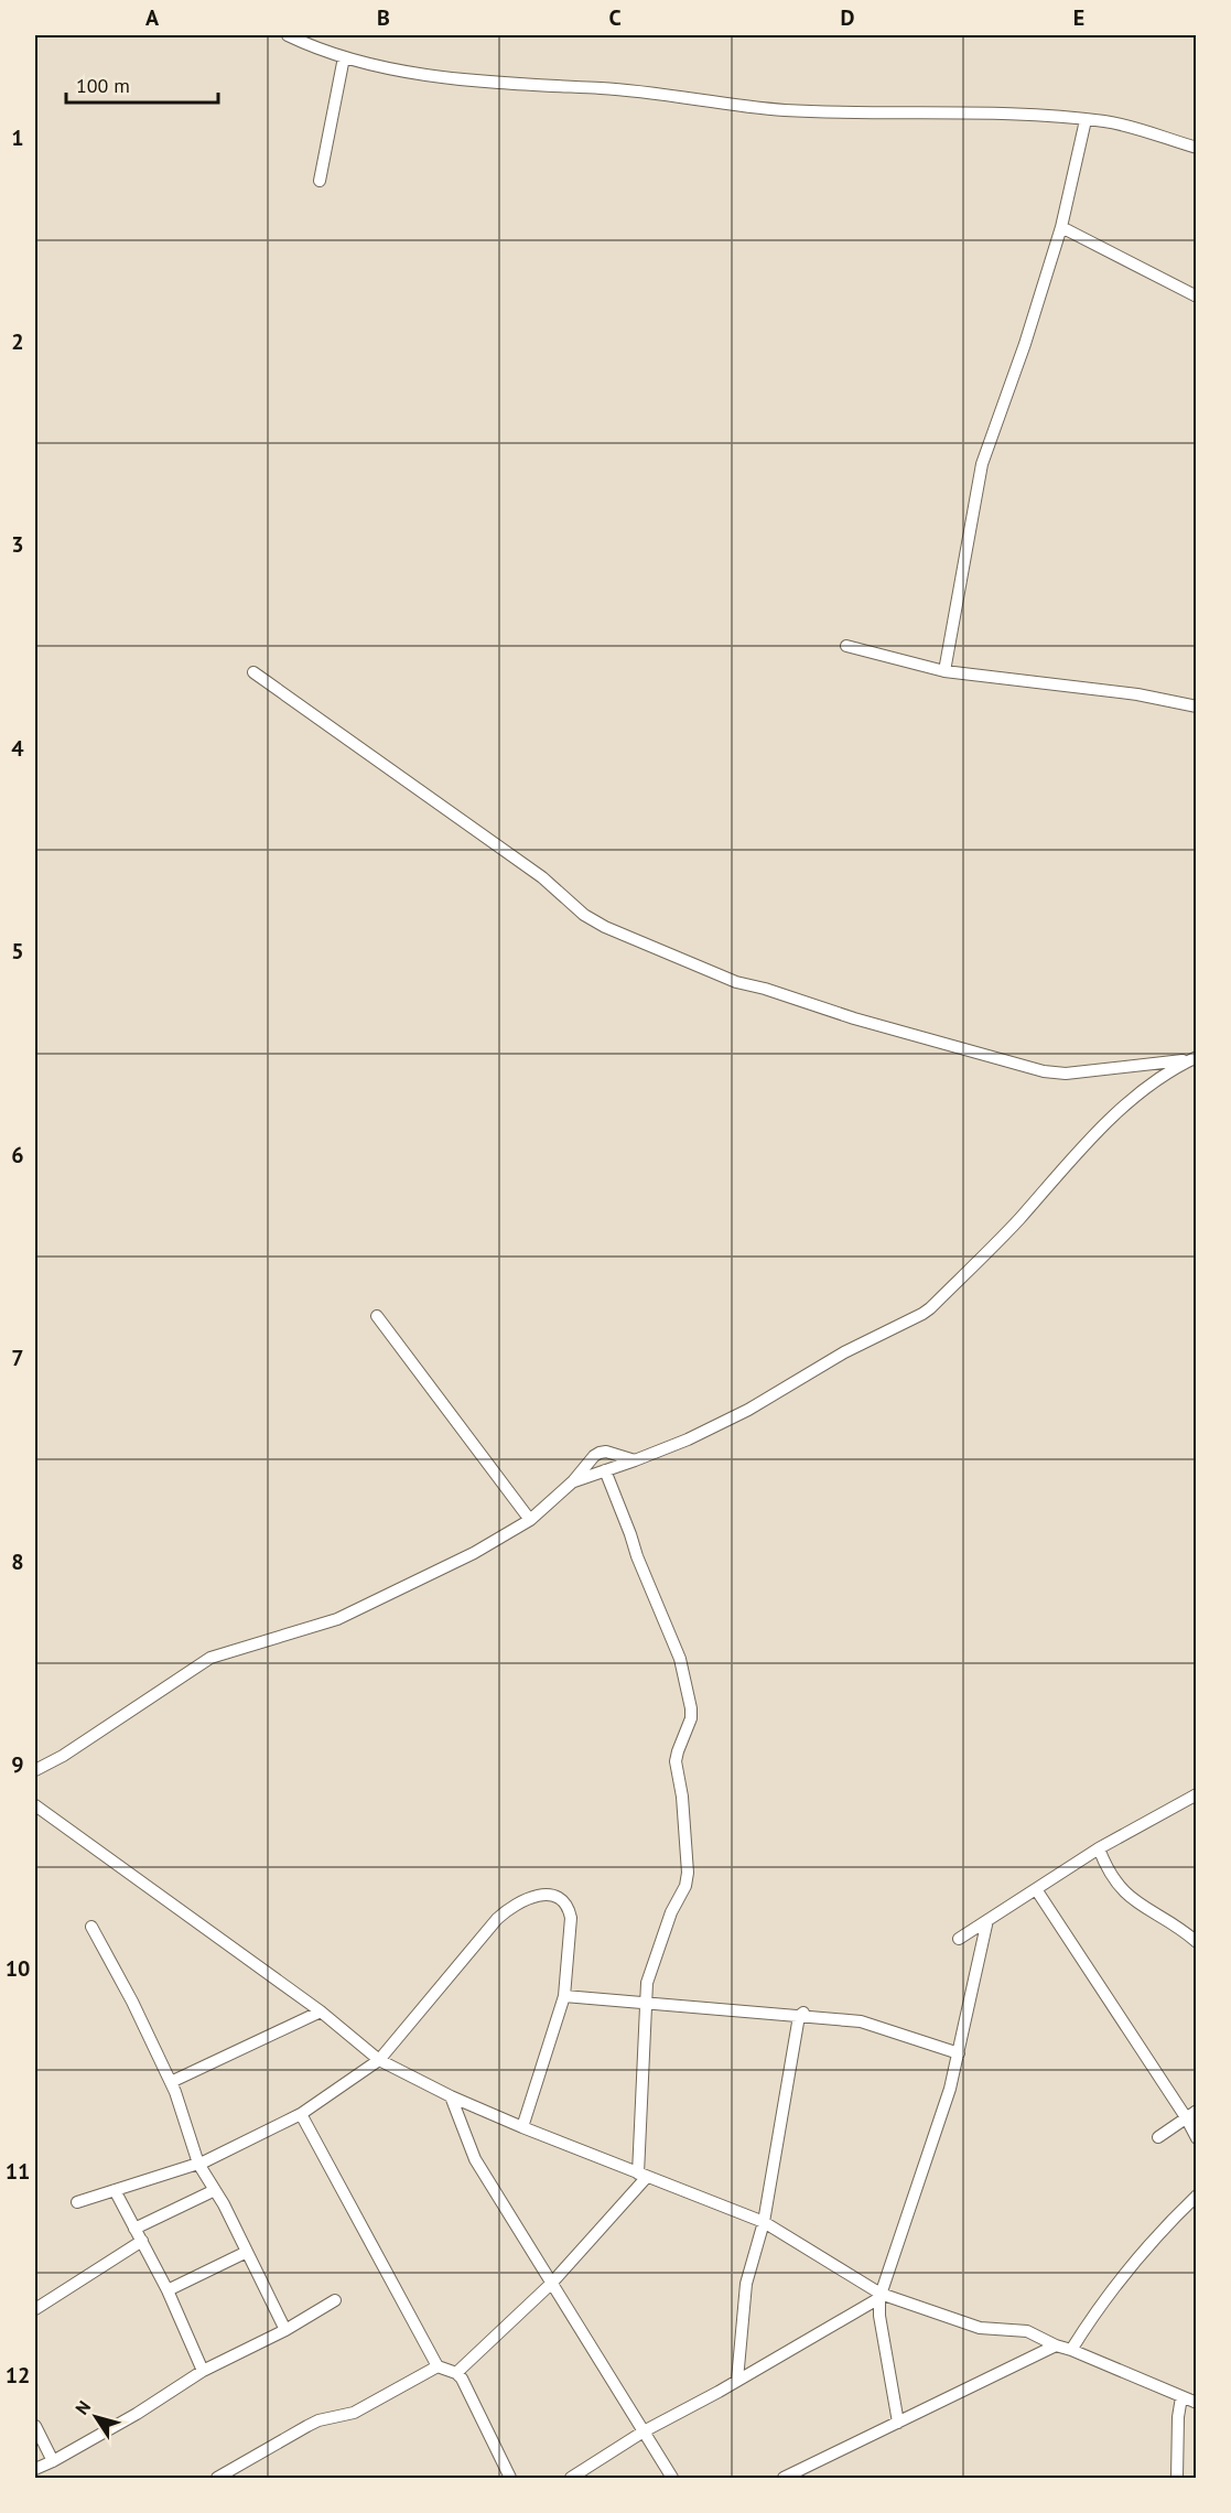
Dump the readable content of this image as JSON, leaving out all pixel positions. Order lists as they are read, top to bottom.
{
  "scale_bar": "100 m",
  "north": "top left",
  "grid": {
    "columns": [
      "A",
      "B",
      "C",
      "D",
      "E"
    ],
    "rows": [
      "1",
      "2",
      "3",
      "4",
      "5",
      "6",
      "7",
      "8",
      "9",
      "10",
      "11",
      "12"
    ]
  }
}
